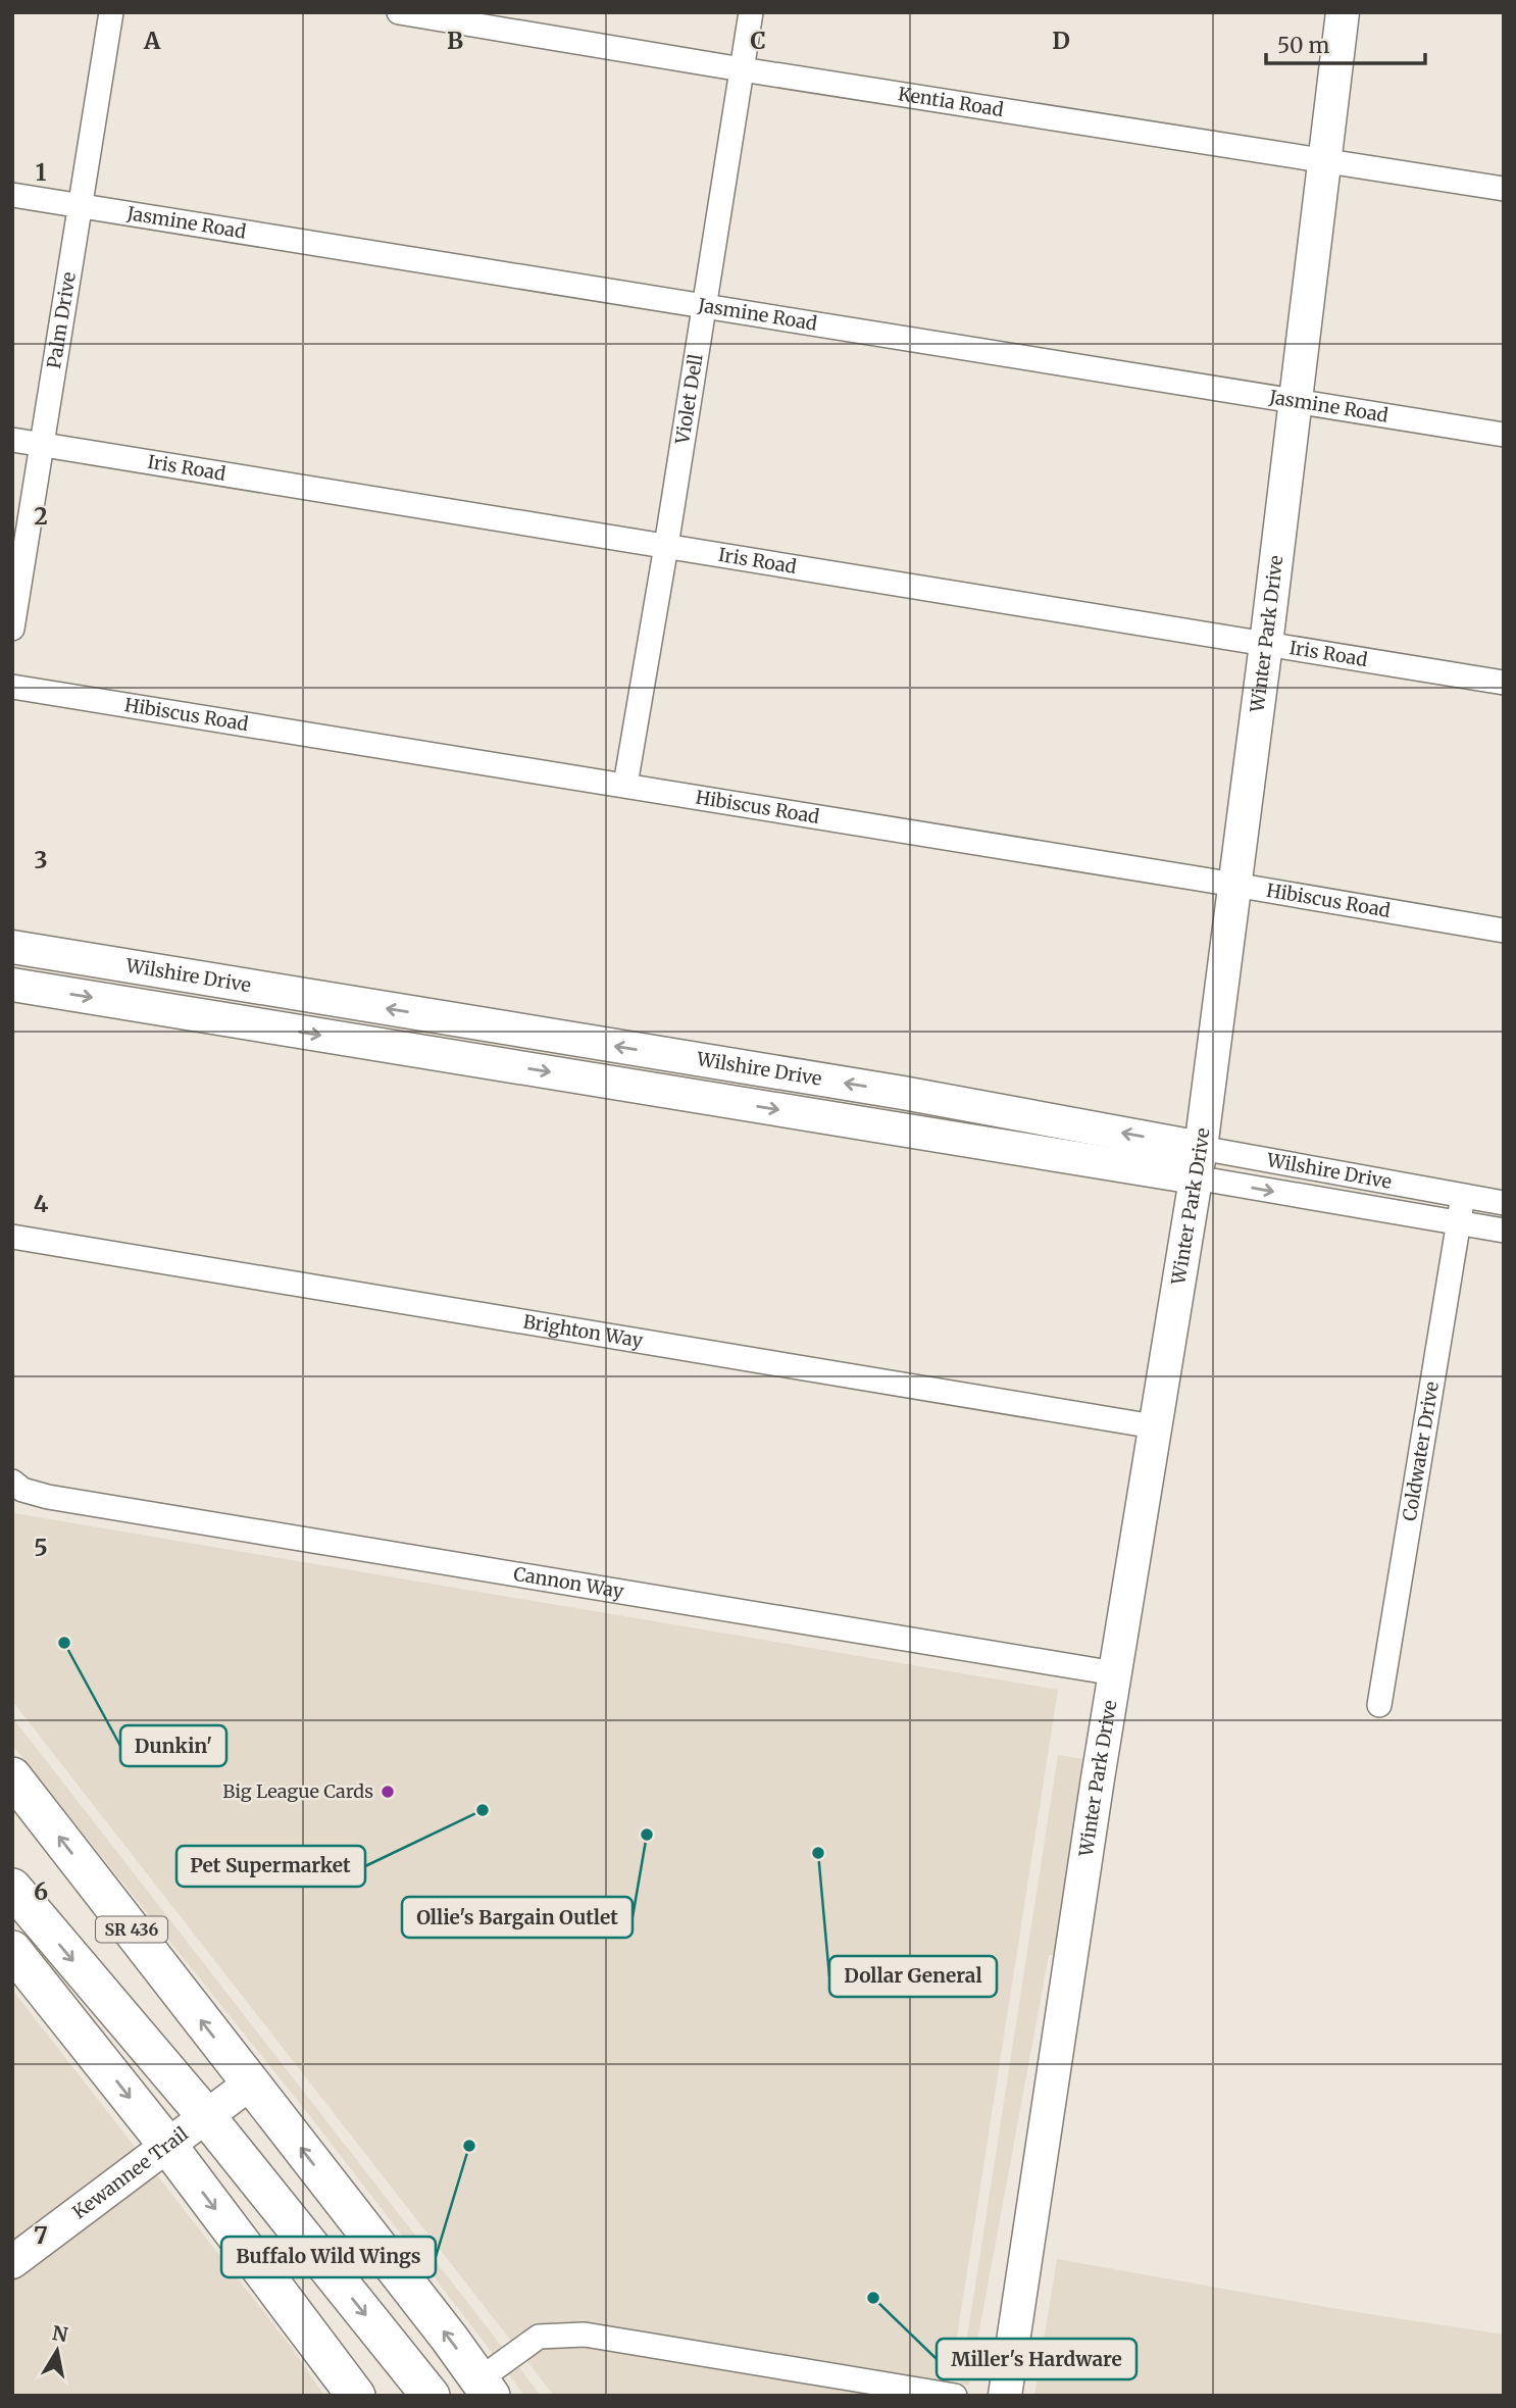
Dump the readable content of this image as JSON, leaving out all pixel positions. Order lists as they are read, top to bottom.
{
  "streets": {
    "main road": ["SR 436"],
    "street": [
      "Kentia Road",
      "Jasmine Road",
      "Palm Drive",
      "Violet Dell",
      "Iris Road",
      "Winter Park Drive",
      "Hibiscus Road",
      "Wilshire Drive",
      "Brighton Way",
      "Coldwater Drive",
      "Cannon Way",
      "Kewannee Trail"
    ]
  },
  "crossings": [
    ["Kentia Road", "Violet Dell"],
    ["Kentia Road", "Winter Park Drive"],
    ["Jasmine Road", "Palm Drive"],
    ["Jasmine Road", "Violet Dell"],
    ["Jasmine Road", "Winter Park Drive"],
    ["Palm Drive", "Iris Road"],
    ["Violet Dell", "Iris Road"],
    ["Violet Dell", "Hibiscus Road"],
    ["Iris Road", "Winter Park Drive"],
    ["Winter Park Drive", "Hibiscus Road"],
    ["Winter Park Drive", "Wilshire Drive"],
    ["Winter Park Drive", "Brighton Way"],
    ["Winter Park Drive", "Cannon Way"],
    ["Wilshire Drive", "Coldwater Drive"],
    ["SR 436", "Kewannee Trail"]
  ],
  "places": [
    "Dunkin'",
    "Big League Cards",
    "Pet Supermarket",
    "Ollie's Bargain Outlet",
    "Dollar General",
    "Buffalo Wild Wings",
    "Miller's Hardware"
  ],
  "scale_bar": "50 m",
  "north": "top",
  "grid": {
    "columns": [
      "A",
      "B",
      "C",
      "D"
    ],
    "rows": [
      "1",
      "2",
      "3",
      "4",
      "5",
      "6",
      "7"
    ]
  }
}
